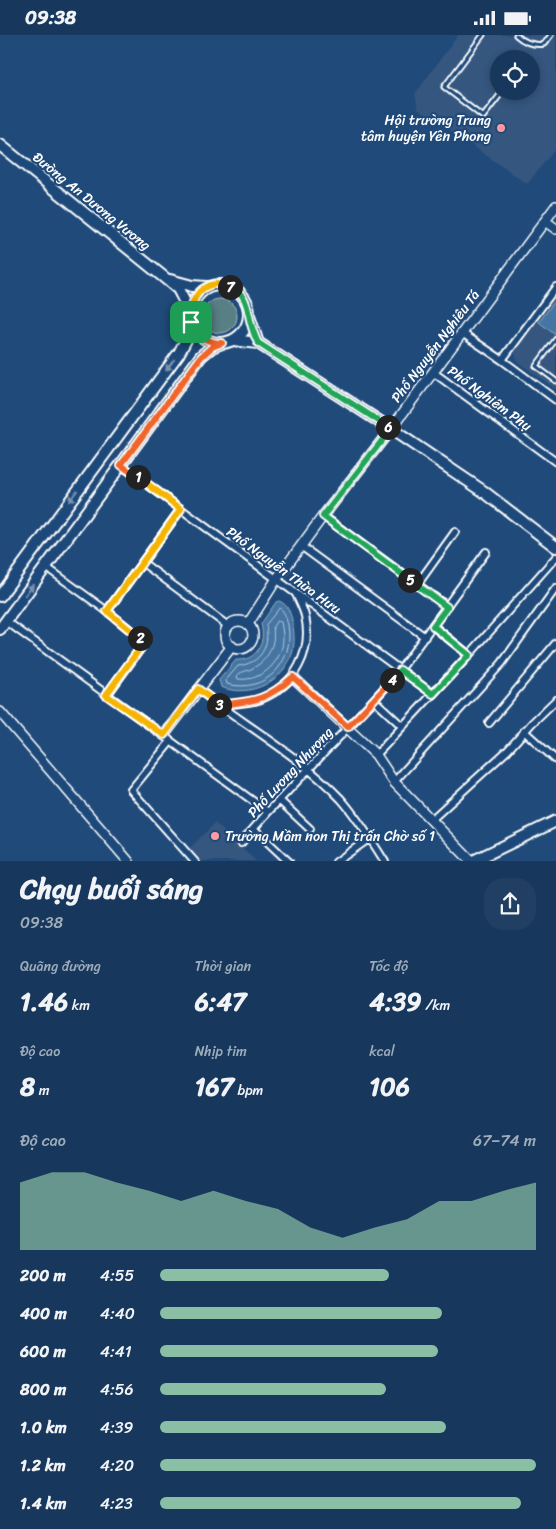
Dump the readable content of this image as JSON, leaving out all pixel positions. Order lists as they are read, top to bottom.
{
  "streets": {
    "main road": ["Đường An Dương Vương"],
    "street": [
      "Phố Nguyễn Nghiêu Tá",
      "Phố Nghiêm Phụ",
      "Phố Nguyễn Thừa Hưu",
      "Phố Lương Nhượng"
    ]
  },
  "crossings": [
    ["Phố Nguyễn Nghiêu Tá", "Phố Nghiêm Phụ"],
    ["Phố Nguyễn Nghiêu Tá", "Phố Nguyễn Thừa Hưu"],
    ["Phố Nguyễn Thừa Hưu", "Phố Lương Nhượng"]
  ],
  "places": ["Hội trường Trung tâm huyện Yên Phong", "Trường Mầm non Thị trấn Chờ số 1"],
  "page": {
    "status": "09:38",
    "pins": [
      "7",
      "6",
      "1",
      "5",
      "2",
      "4",
      "3"
    ],
    "heading": ["Chạy buổi sáng", "09:38"],
    "stats": [
      ["Quãng đường", "1.46 km"],
      ["Thời gian", "6:47"],
      ["Tốc độ", "4:39 /km"],
      ["Độ cao", "8 m"],
      ["Nhịp tim", "167 bpm"],
      ["kcal", "106"]
    ],
    "chart": ["Độ cao", "67–74 m"],
    "list": [
      {
        "name": "200 m",
        "note": "4:55"
      },
      {
        "name": "400 m",
        "note": "4:40"
      },
      {
        "name": "600 m",
        "note": "4:41"
      },
      {
        "name": "800 m",
        "note": "4:56"
      },
      {
        "name": "1.0 km",
        "note": "4:39"
      },
      {
        "name": "1.2 km",
        "note": "4:20"
      },
      {
        "name": "1.4 km",
        "note": "4:23"
      }
    ]
  }
}
